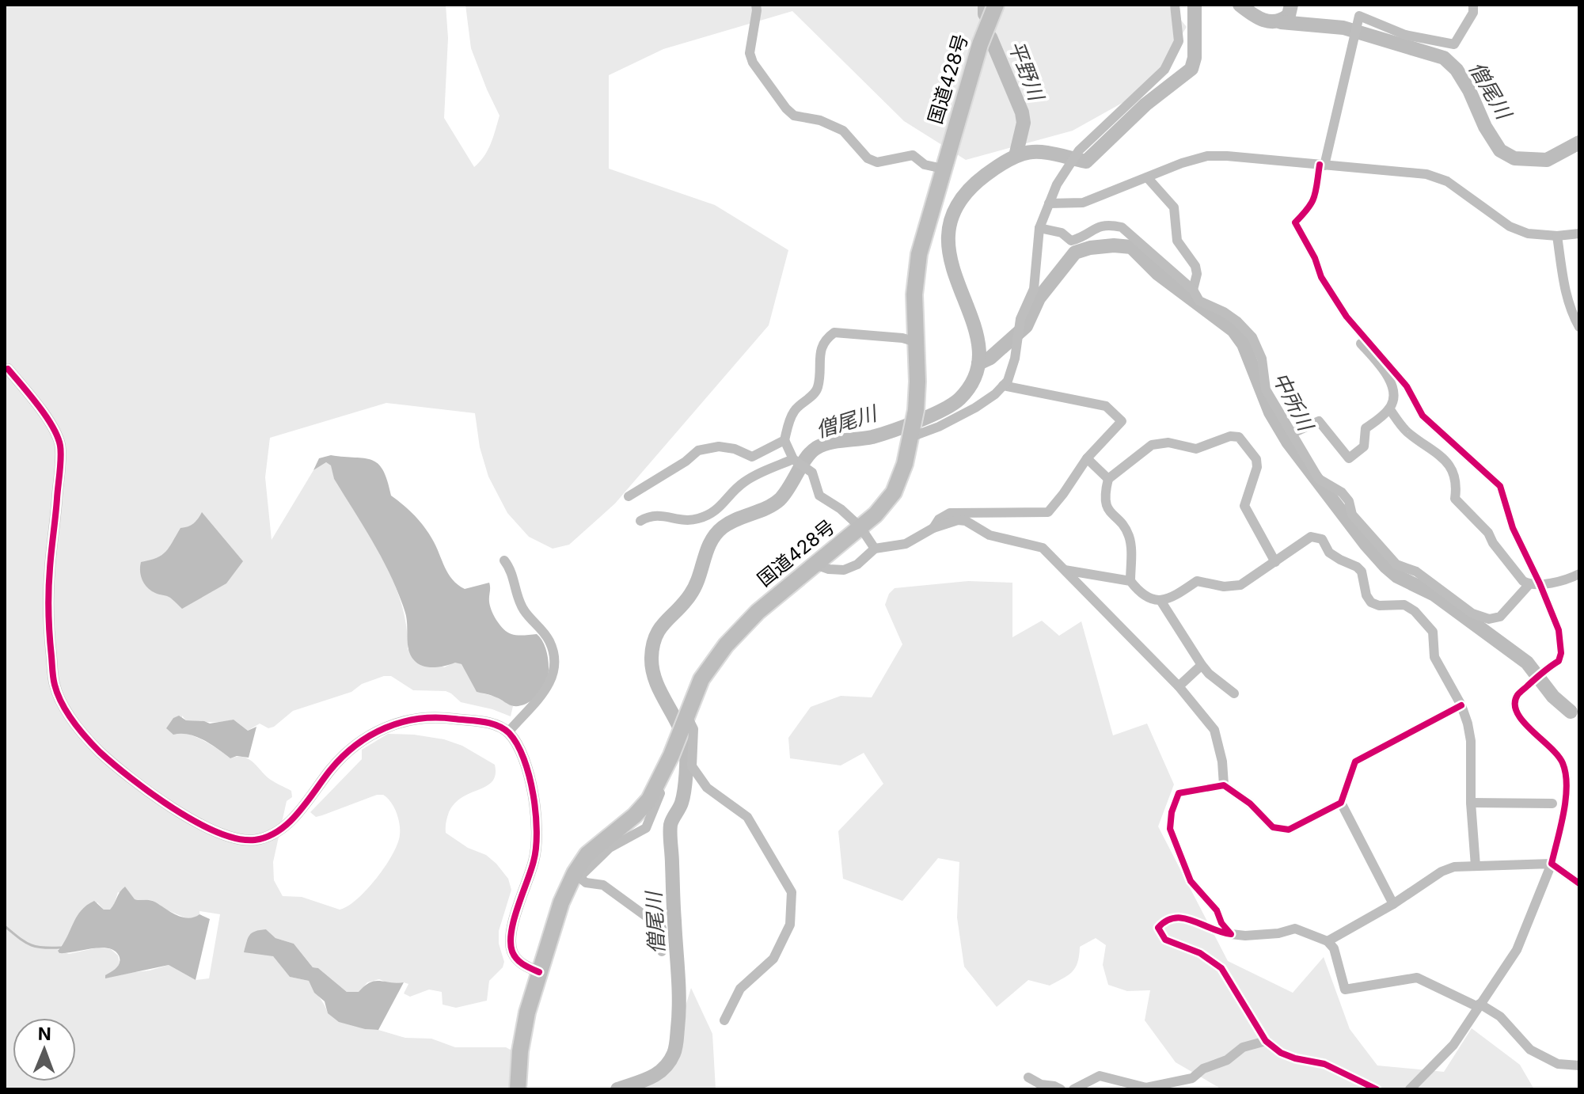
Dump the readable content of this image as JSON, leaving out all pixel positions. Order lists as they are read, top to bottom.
{
  "streets": {
    "highway": ["国道428号"]
  },
  "water": ["平野川", "僧尾川", "中所川"],
  "north": "top"
}
